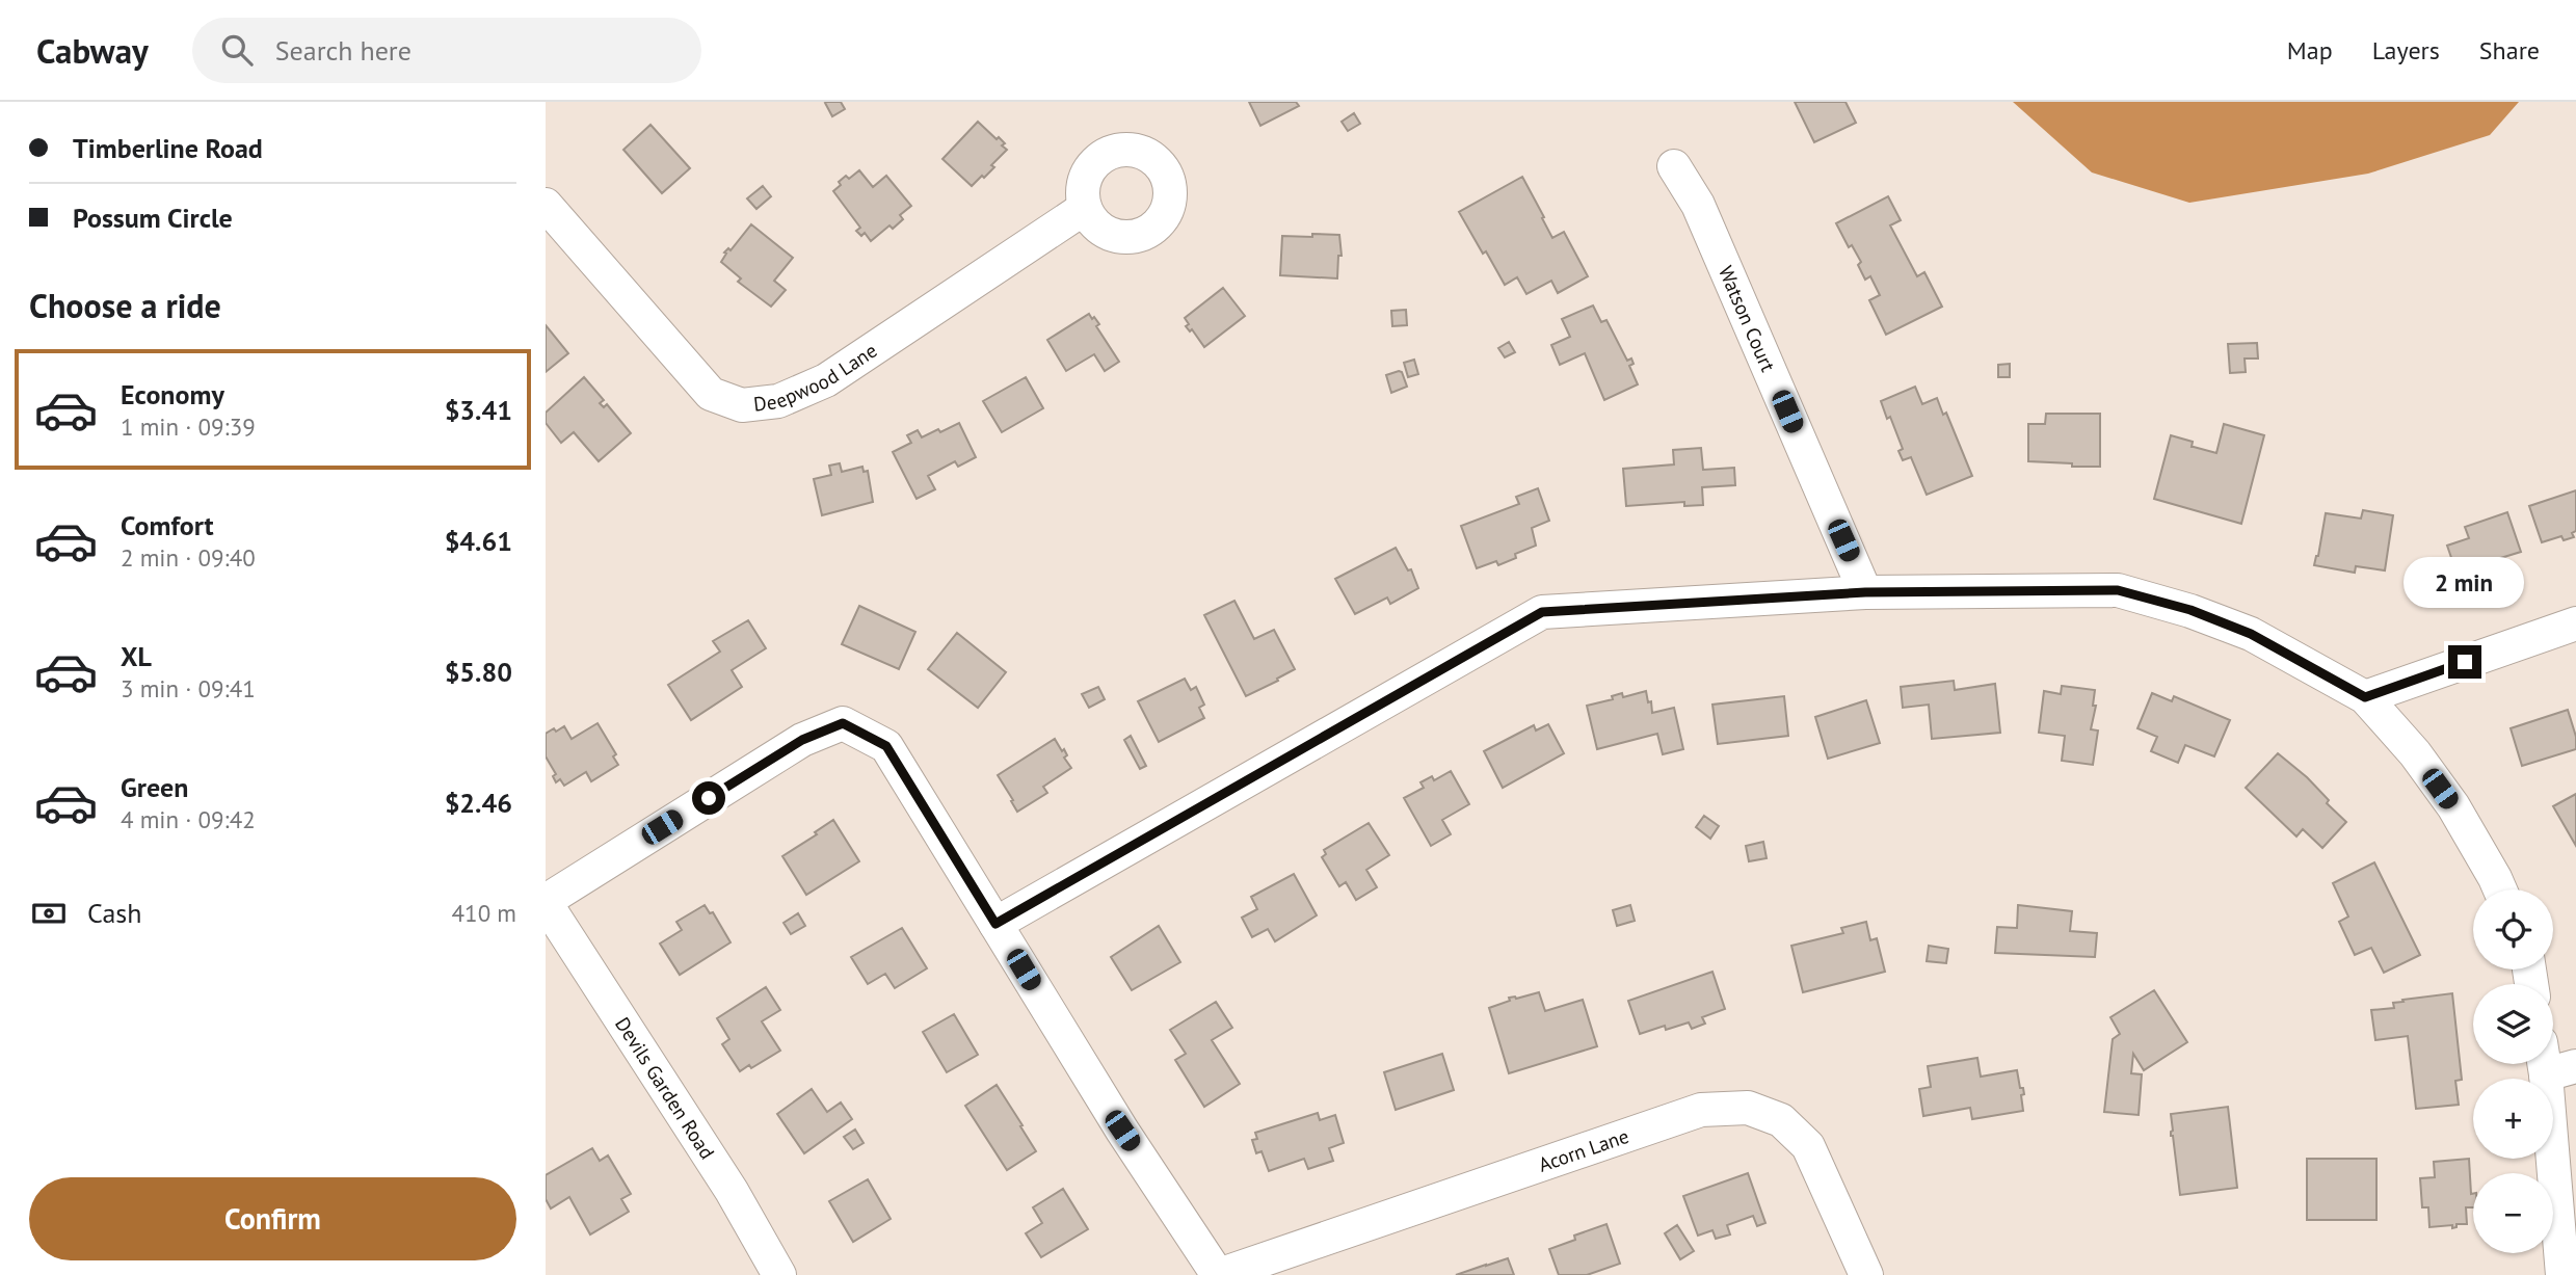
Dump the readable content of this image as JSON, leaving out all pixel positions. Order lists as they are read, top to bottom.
{
  "streets": {
    "street": [
      "Watson Court",
      "Deepwood Lane",
      "Devils Garden Road",
      "Acorn Lane"
    ]
  },
  "page": {
    "header": "Cabway",
    "search": "Search here",
    "nav": ["Map", "Layers", "Share"],
    "banner": ["Timberline Road", "Possum Circle"],
    "heading": "Choose a ride",
    "list": [
      {
        "name": "Economy",
        "note": "1 min · 09:39",
        "value": "$3.41"
      },
      {
        "name": "Comfort",
        "note": "2 min · 09:40",
        "value": "$4.61"
      },
      {
        "name": "XL",
        "note": "3 min · 09:41",
        "value": "$5.80"
      },
      {
        "name": "Green",
        "note": "4 min · 09:42",
        "value": "$2.46"
      }
    ],
    "bubble": "2 min",
    "pay": ["Cash", "410 m"],
    "map_buttons": ["+", "−"],
    "buttons": "Confirm"
  }
}
